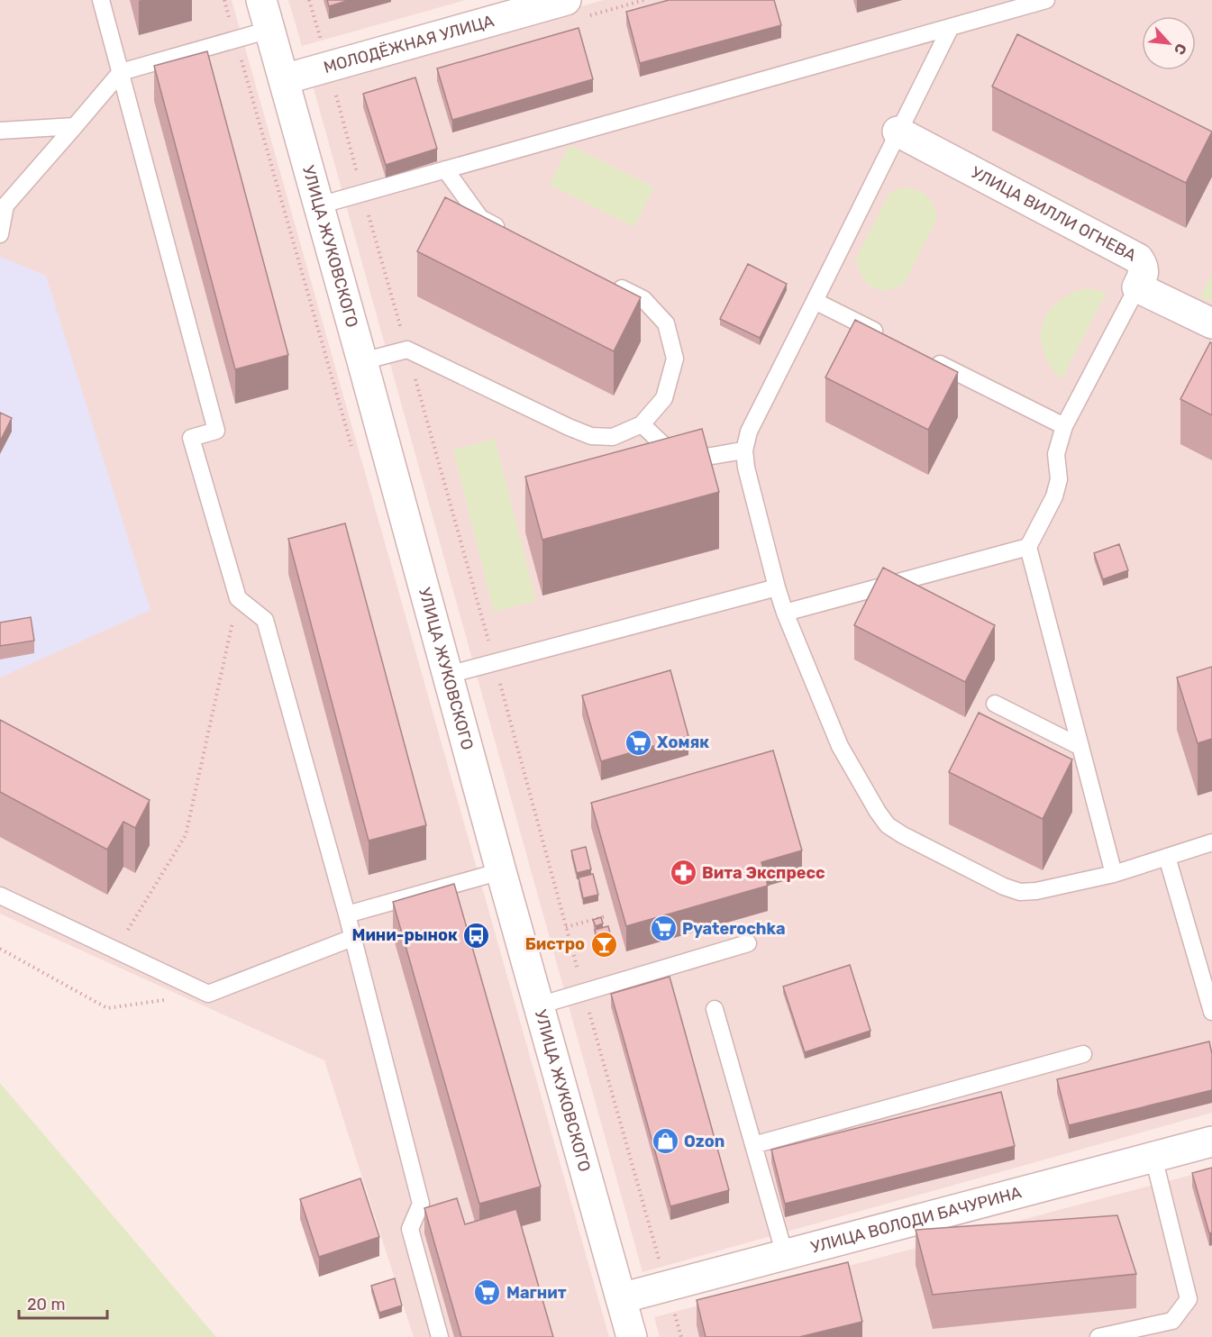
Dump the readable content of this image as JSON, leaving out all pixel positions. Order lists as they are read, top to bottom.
{
  "streets": {
    "street": [
      "МОЛОДЁЖНАЯ УЛИЦА",
      "УЛИЦА ВИЛЛИ ОГНЕВА",
      "УЛИЦА ЖУКОВСКОГО",
      "УЛИЦА ВОЛОДИ БАЧУРИНА"
    ]
  },
  "crossings": [
    ["МОЛОДЁЖНАЯ УЛИЦА", "УЛИЦА ЖУКОВСКОГО"],
    ["УЛИЦА ЖУКОВСКОГО", "УЛИЦА ВОЛОДИ БАЧУРИНА"]
  ],
  "places": {
    "supermarket": ["Хомяк", "Pyaterochka", "Магнит"],
    "pharmacy": ["Вита Экспресс"],
    "bus stop": ["Мини-рынок"],
    "bar": ["Бистро"],
    "shop": ["Ozon"]
  },
  "scale_bar": "20 m",
  "north": "bottom right"
}
